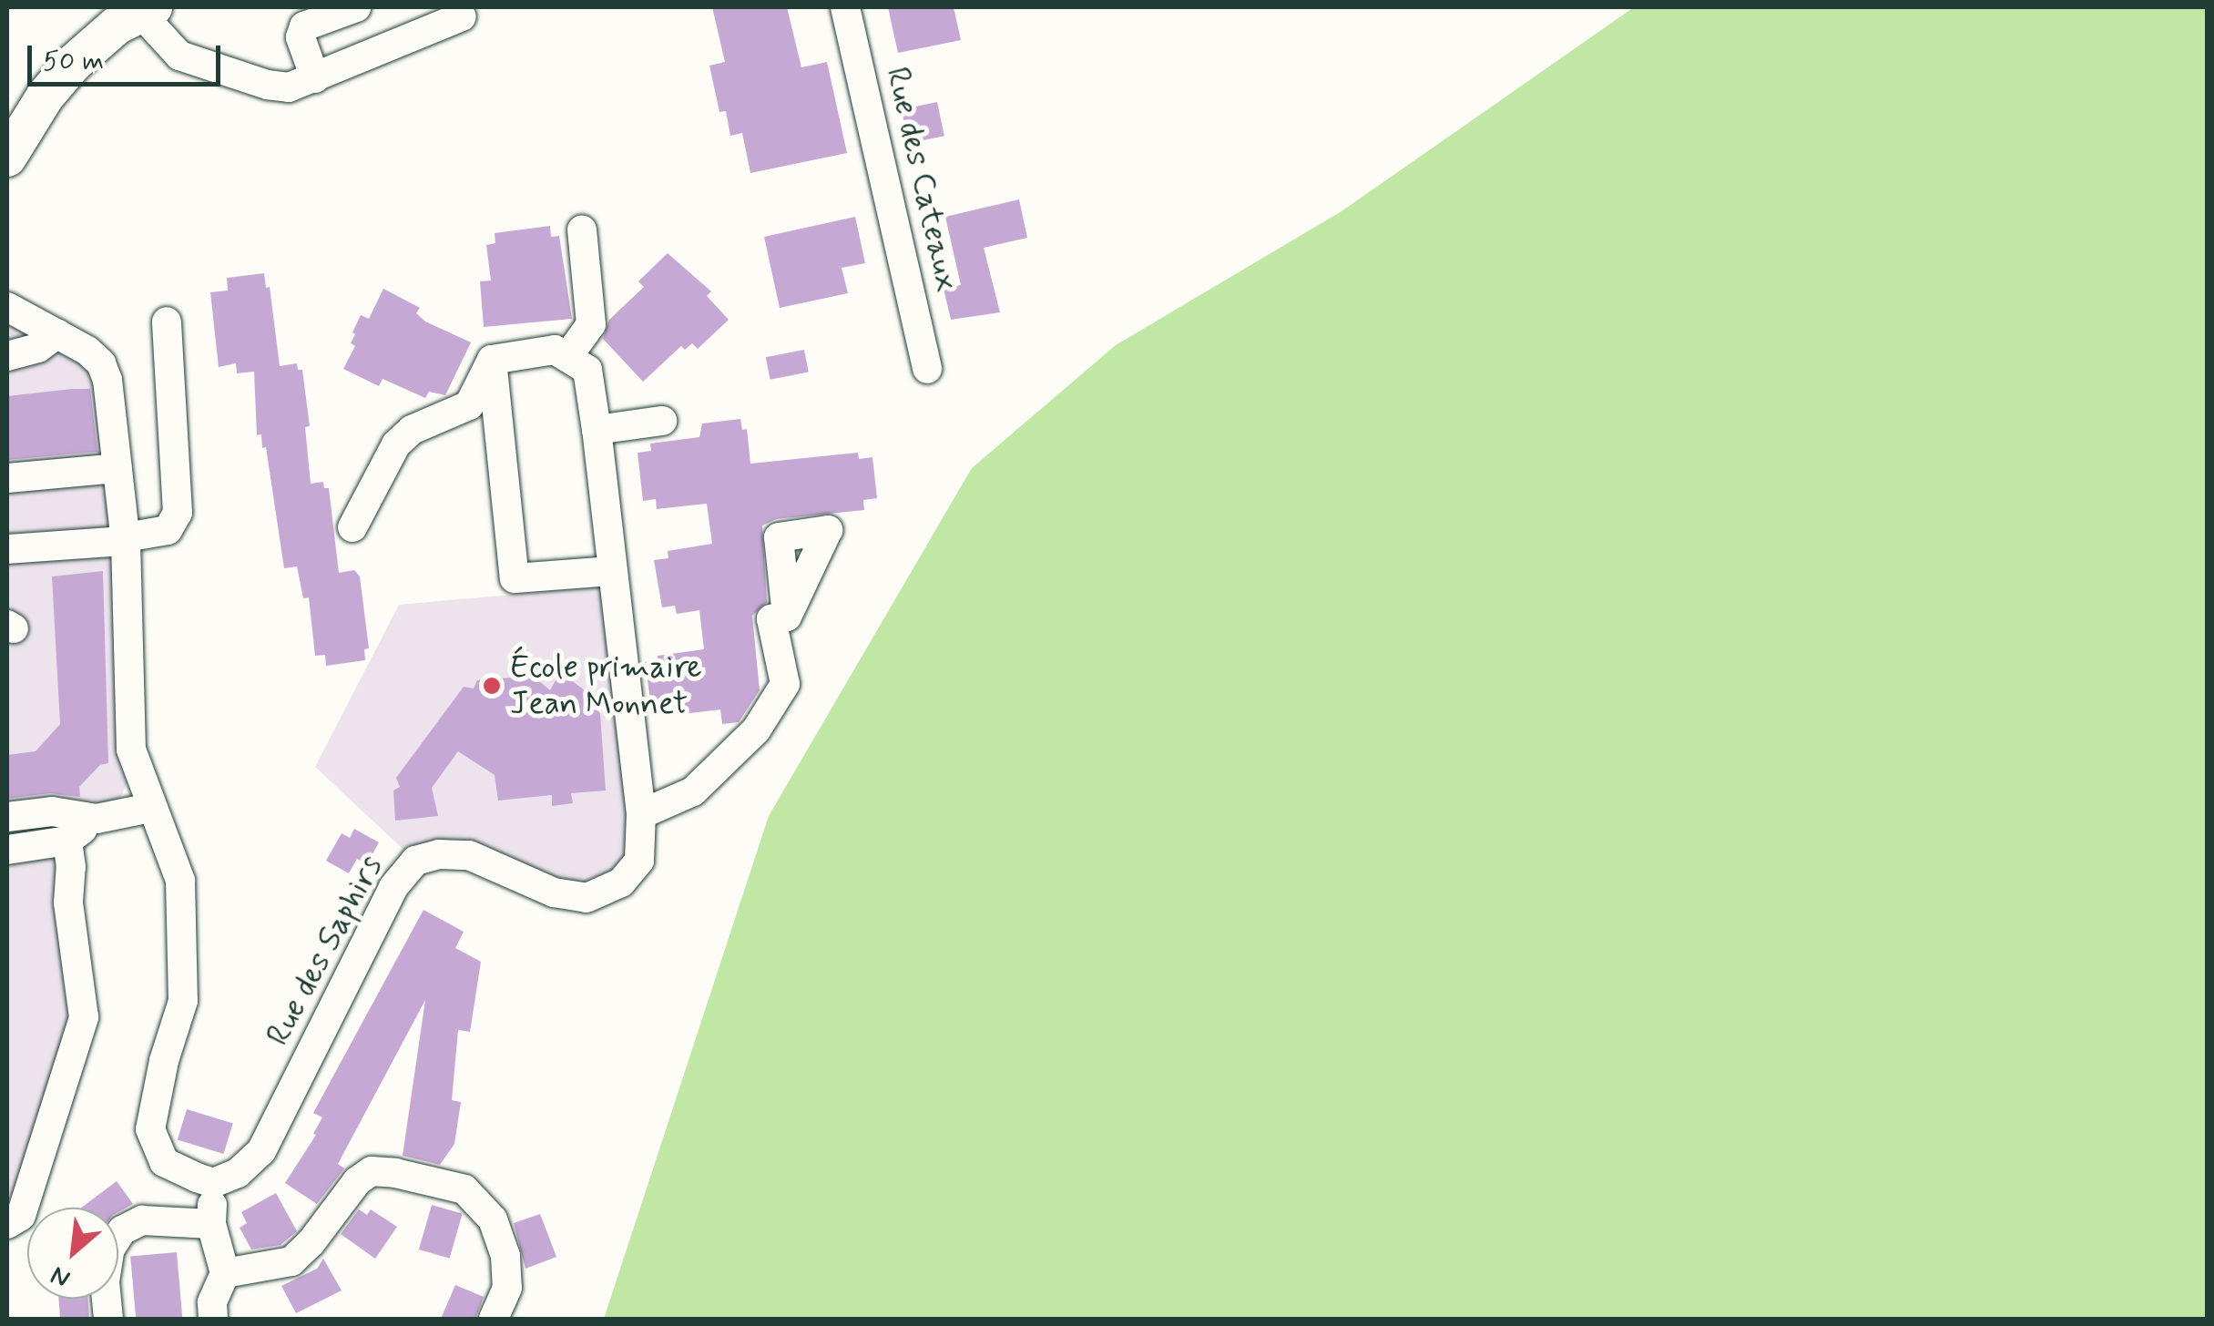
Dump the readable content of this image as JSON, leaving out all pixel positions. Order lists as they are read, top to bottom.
{
  "streets": {
    "street": ["Rue des Cateaux", "Rue des Saphirs"]
  },
  "places": ["École primaire Jean Monnet"],
  "scale_bar": "50 m",
  "north": "bottom left"
}
